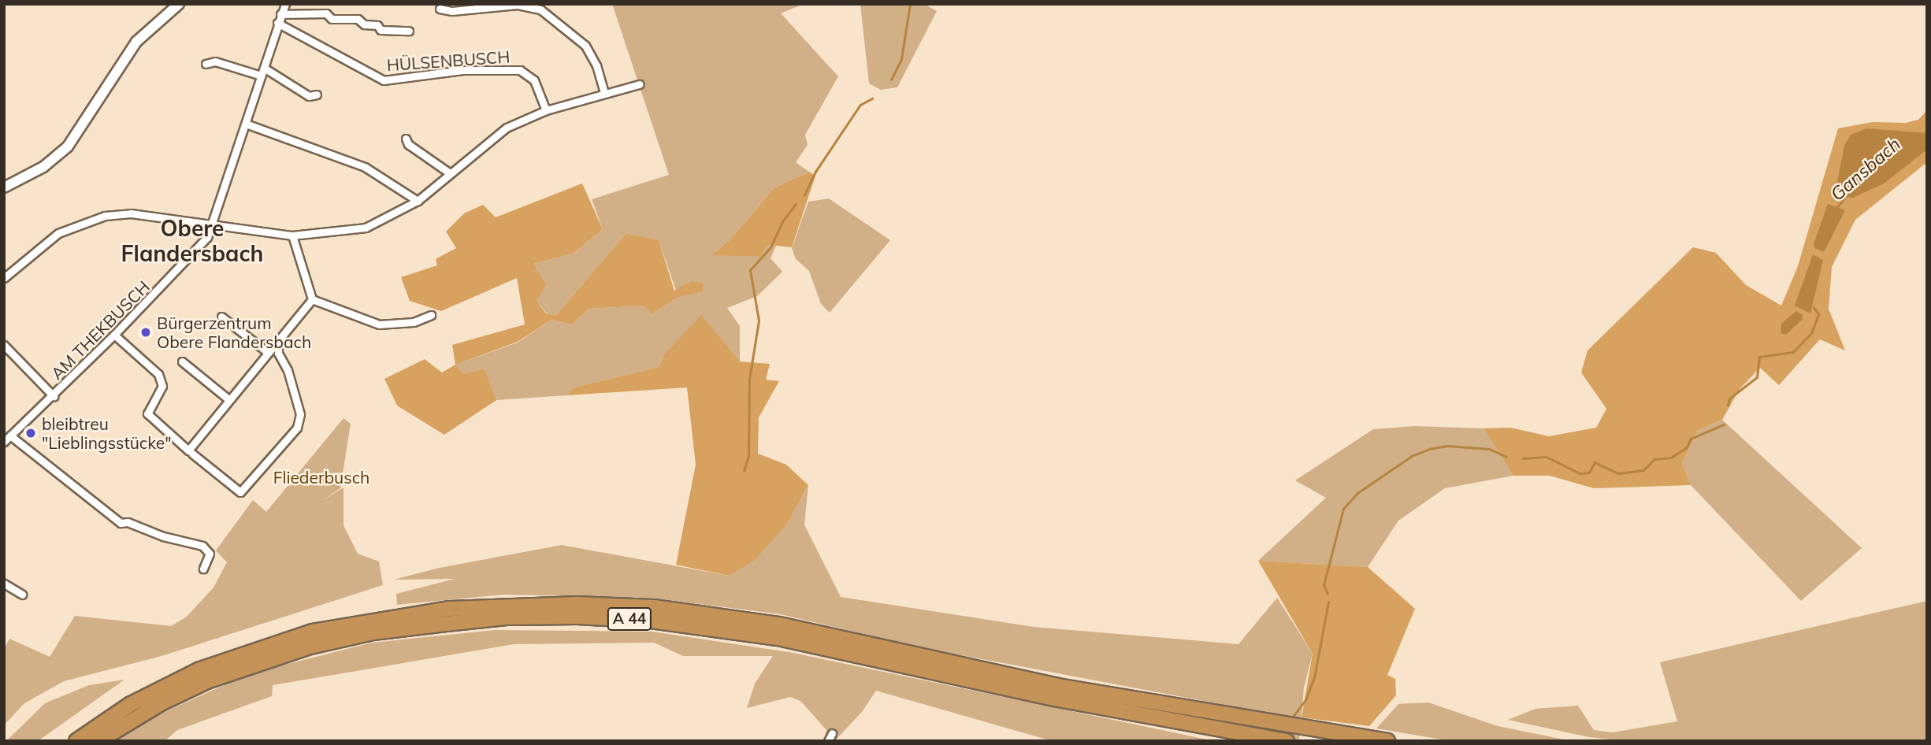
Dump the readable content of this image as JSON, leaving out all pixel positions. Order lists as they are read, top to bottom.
{
  "streets": {
    "highway": ["A 44"],
    "street": ["HÜLSENBUSCH", "AM THEKBUSCH"]
  },
  "crossings": [
    ["HÜLSENBUSCH", "AM THEKBUSCH"]
  ],
  "districts": ["Obere Flandersbach"],
  "water": ["Gansbach"],
  "parks": ["Fliederbusch"],
  "places": ["Bürgerzentrum Obere Flandersbach", "bleibtreu \"Lieblingsstücke\""]
}
